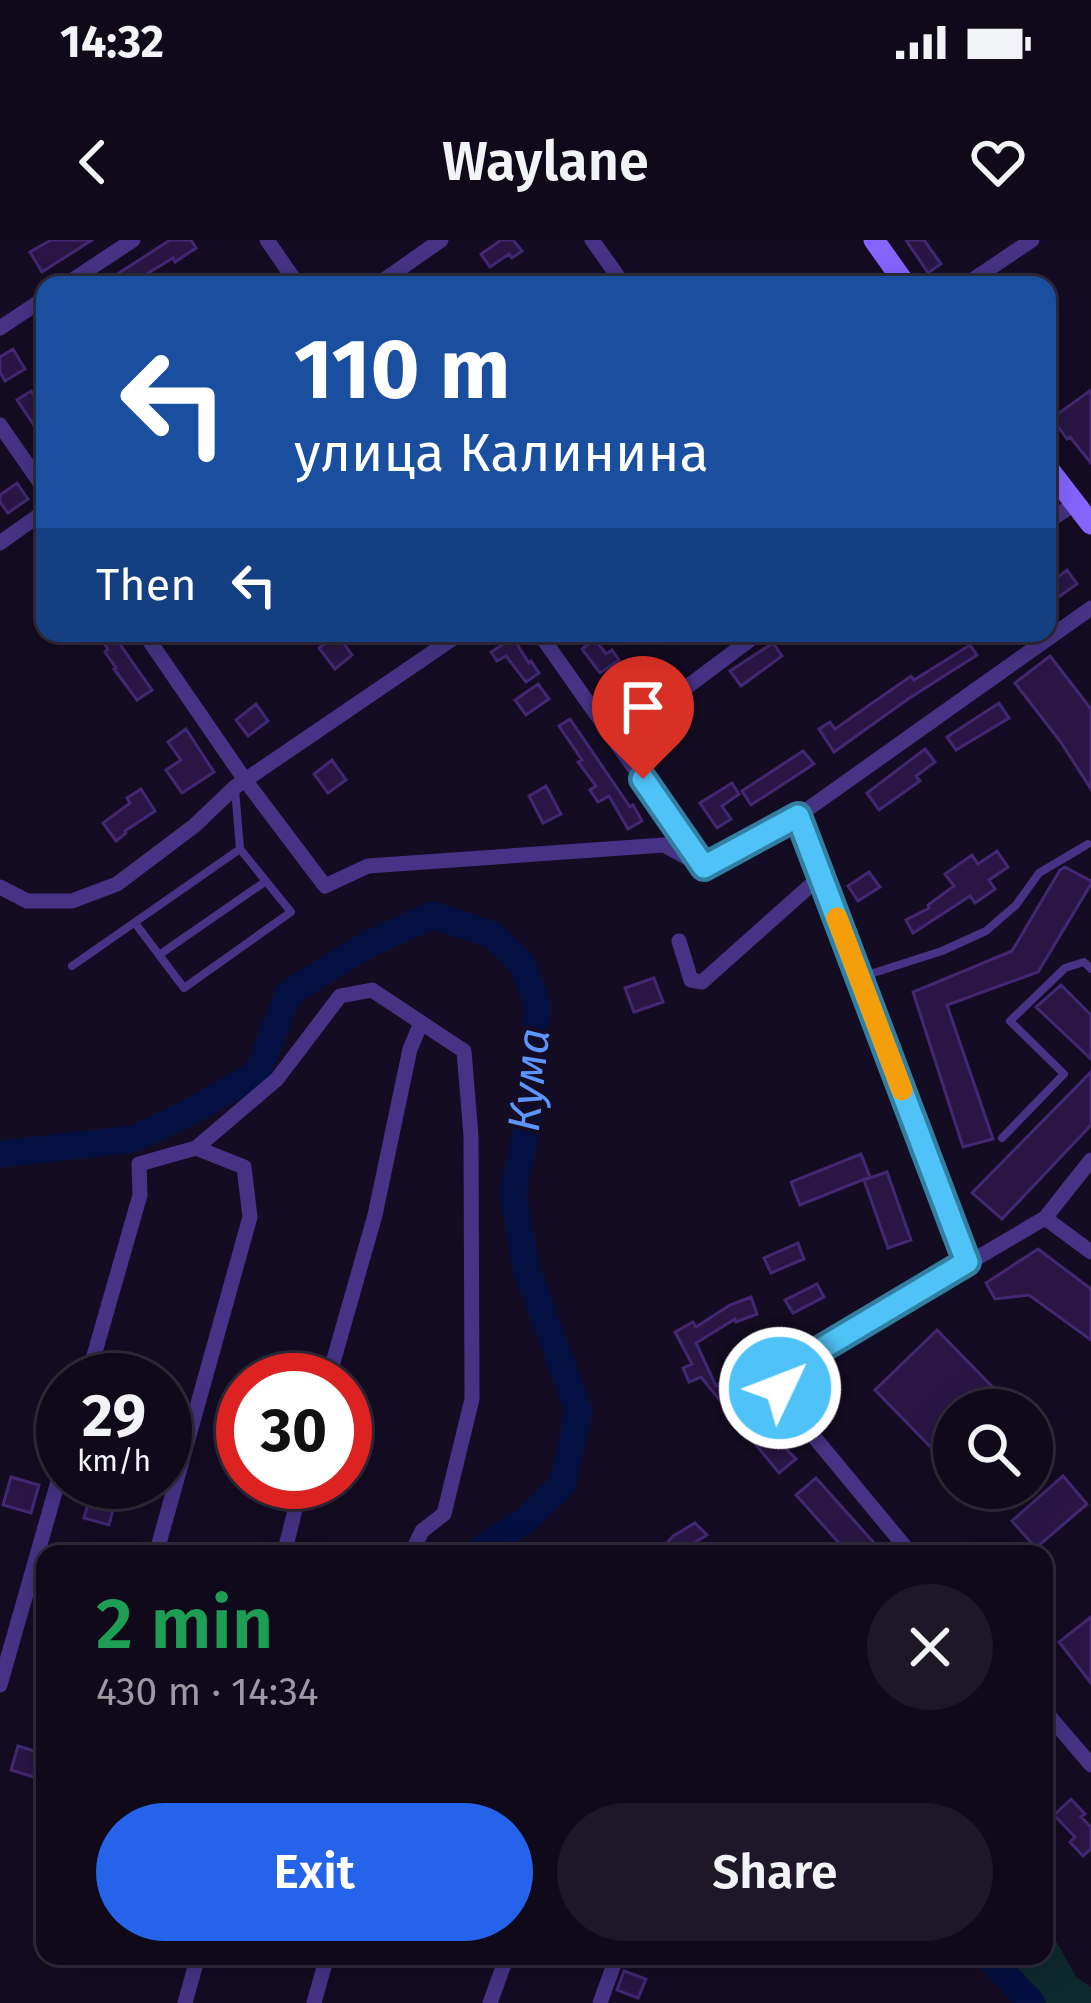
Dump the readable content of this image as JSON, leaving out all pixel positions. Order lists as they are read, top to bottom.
{
  "water": ["Кума"],
  "page": {
    "status": "14:32",
    "header": "Waylane",
    "turn": ["110 m", "улица Калинина"],
    "then": "Then",
    "speed": "29 km/h",
    "limit": "30",
    "heading": ["2 min", "430 m · 14:34"],
    "buttons": ["Exit", "Share"]
  }
}
